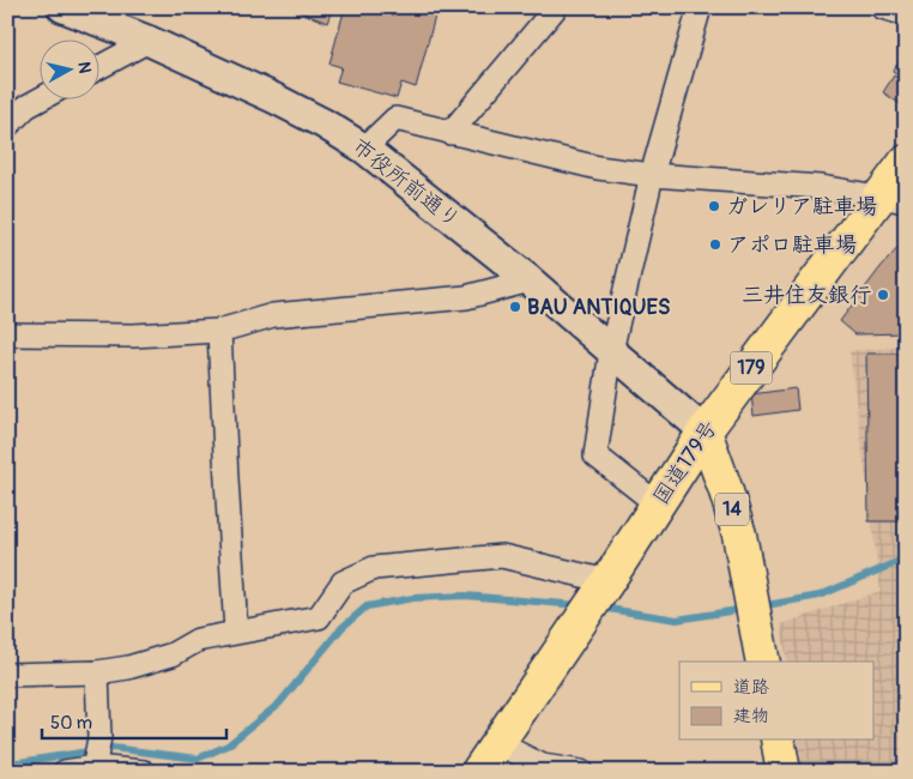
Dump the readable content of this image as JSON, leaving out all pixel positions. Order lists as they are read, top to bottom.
{
  "streets": {
    "main road": ["179", "国道179号", "14"],
    "street": ["市役所前通り"]
  },
  "crossings": [
    ["市役所前通り", "国道179号"],
    ["市役所前通り", "14"],
    ["国道179号", "14"]
  ],
  "places": [
    "ガレリア駐車場",
    "アポロ駐車場",
    "三井住友銀行",
    "BAU ANTIQUES"
  ],
  "legend": ["道路", "建物"],
  "scale_bar": "50 m",
  "north": "right"
}
